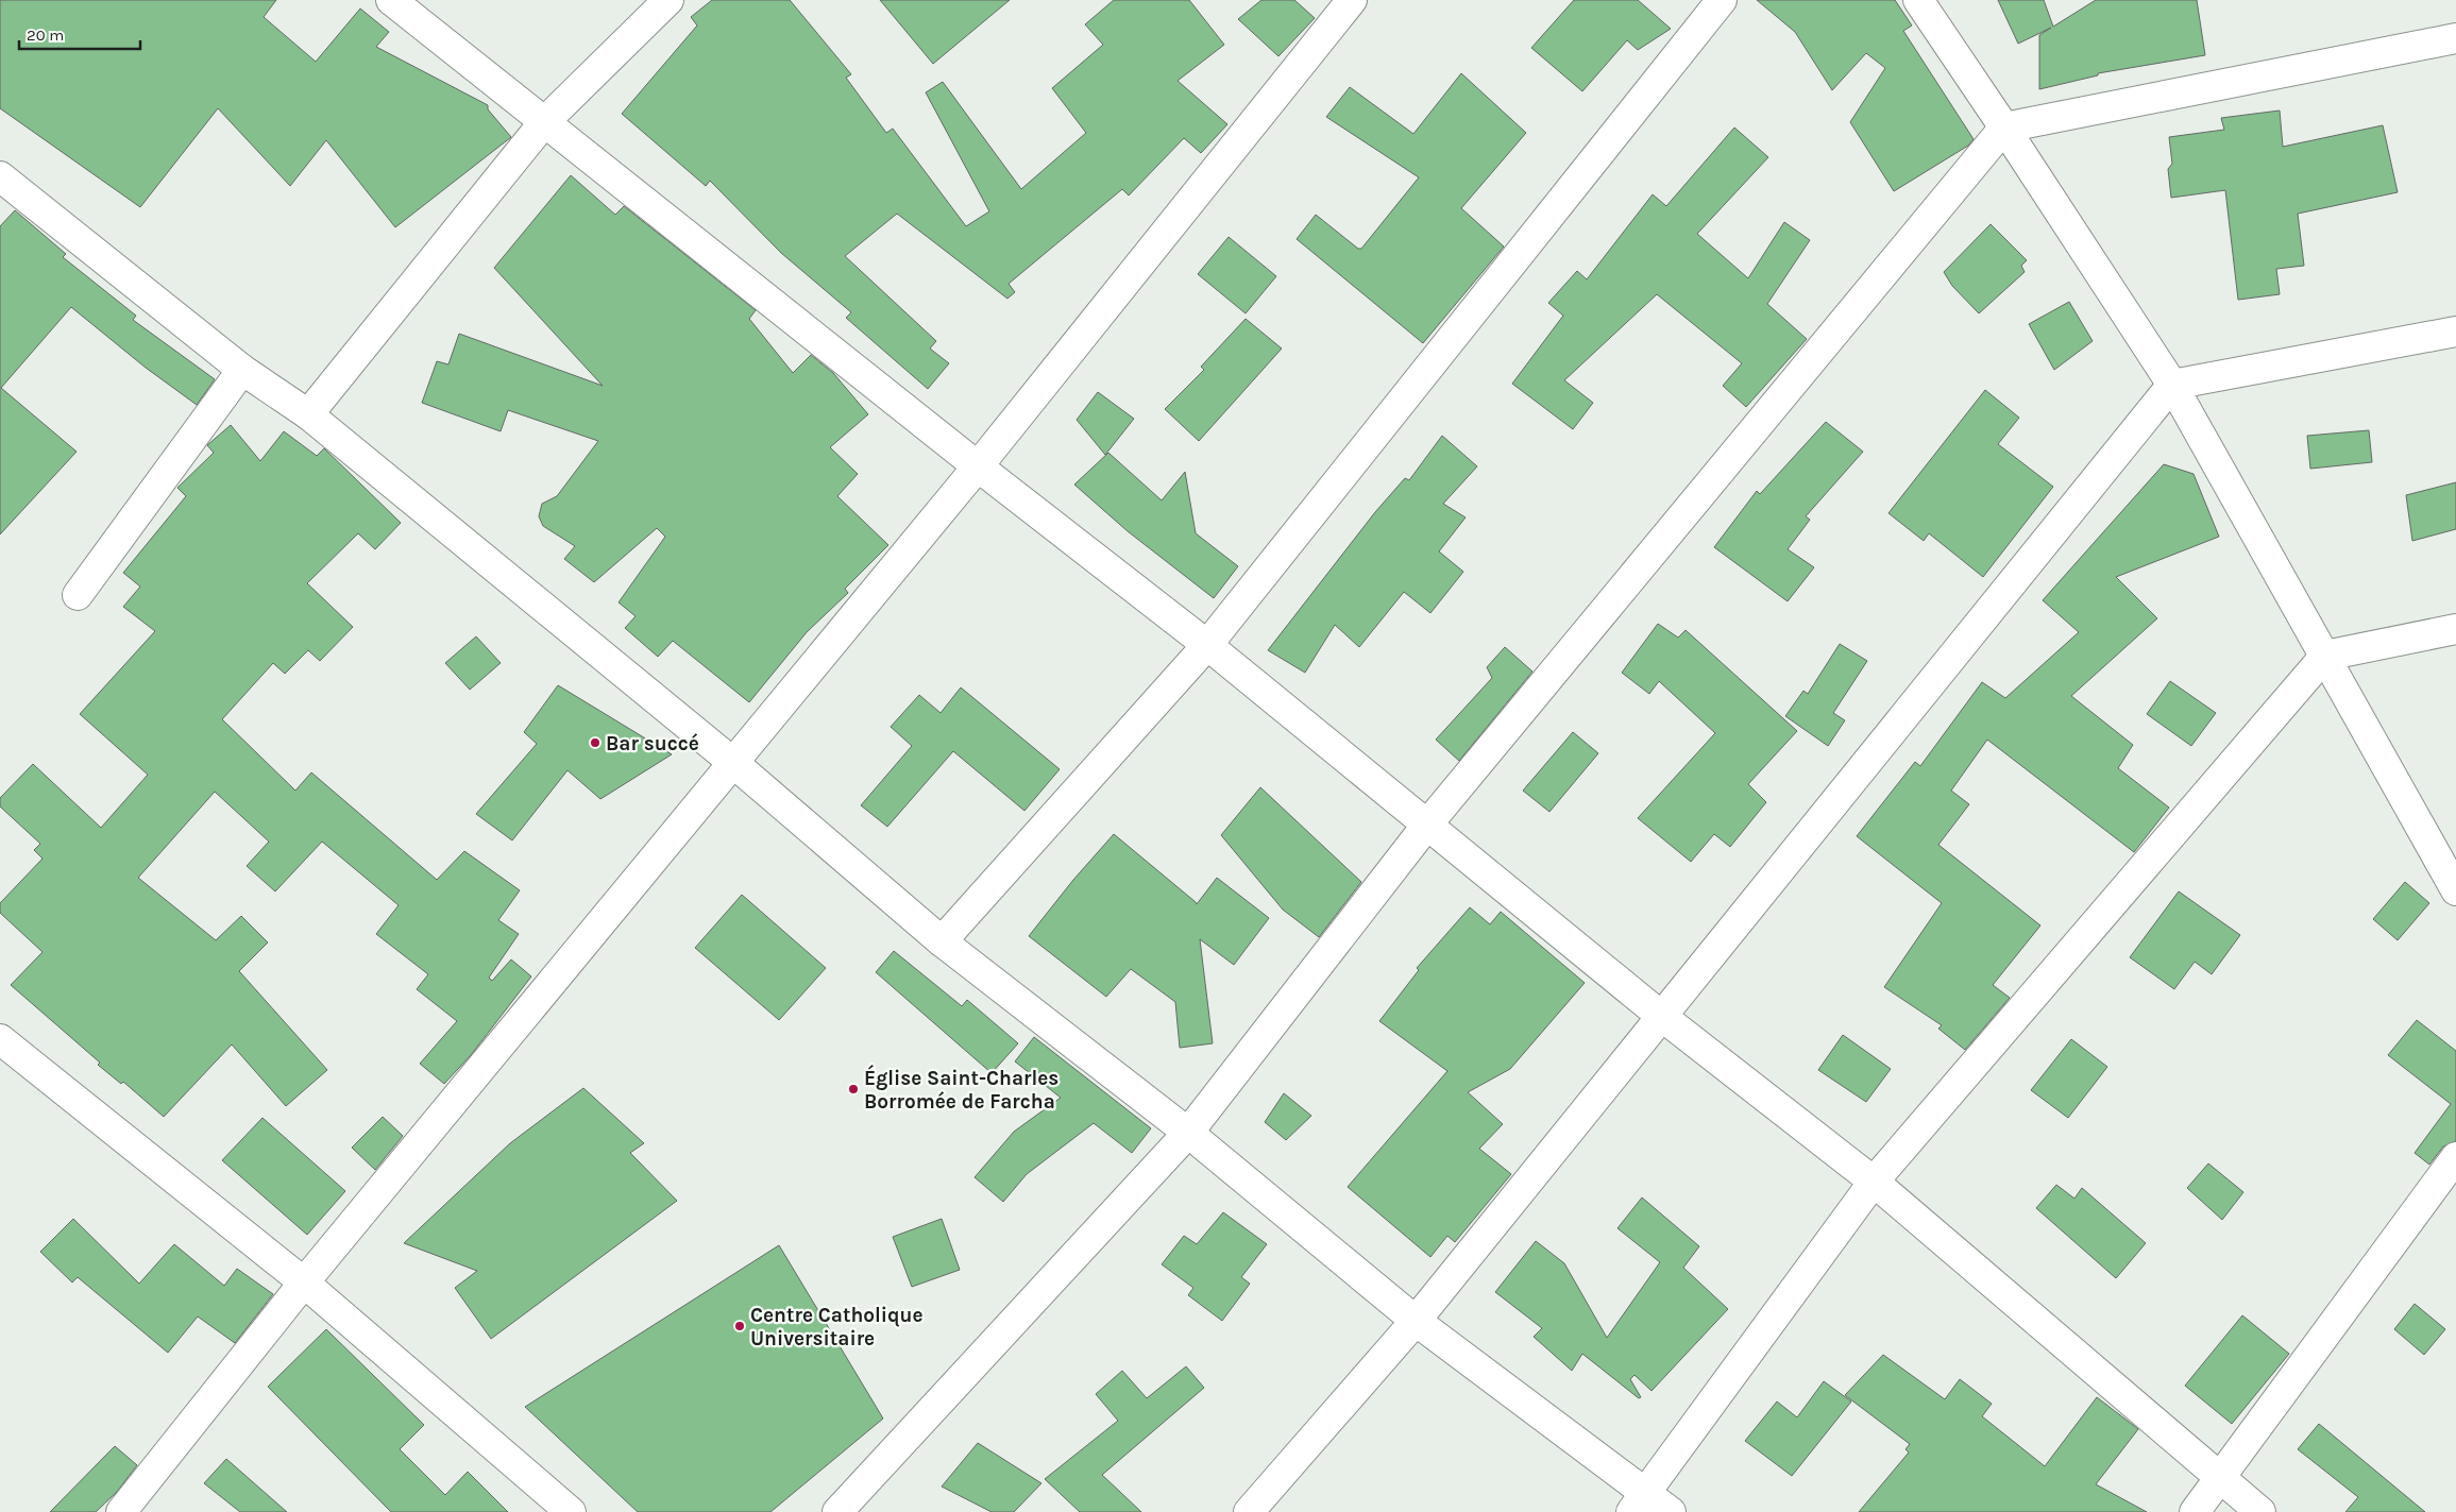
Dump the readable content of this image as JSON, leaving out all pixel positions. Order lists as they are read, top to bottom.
{
  "places": ["Bar succé", "Église Saint-Charles Borromée de Farcha", "Centre Catholique Universitaire"],
  "scale_bar": "20 m"
}
